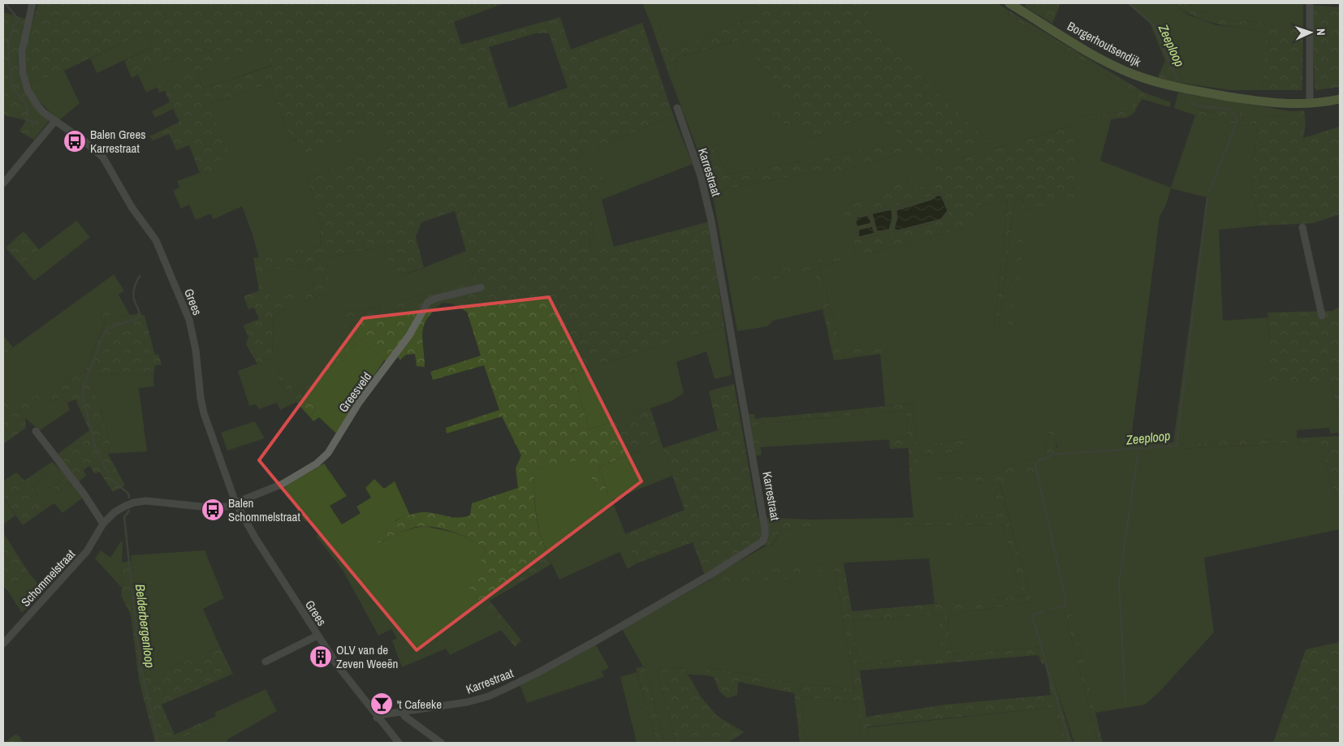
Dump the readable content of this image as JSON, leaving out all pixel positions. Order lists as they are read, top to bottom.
{
  "streets": {
    "main road": ["Borgerhoutsendijk"],
    "street": [
      "Karrestraat",
      "Grees",
      "Greesveld",
      "Schommelstraat"
    ]
  },
  "crossings": [
    ["Karrestraat", "Grees"],
    ["Grees", "Greesveld"],
    ["Grees", "Schommelstraat"],
    ["Greesveld", "Schommelstraat"]
  ],
  "water": ["Zeeploop", "Belderbergenloop"],
  "places": {
    "bus stop": ["Balen Grees Karrestraat", "Balen Schommelstraat"],
    "building": ["OLV van de Zeven Weeën"],
    "bar": ["'t Cafeeke"]
  },
  "north": "right"
}
